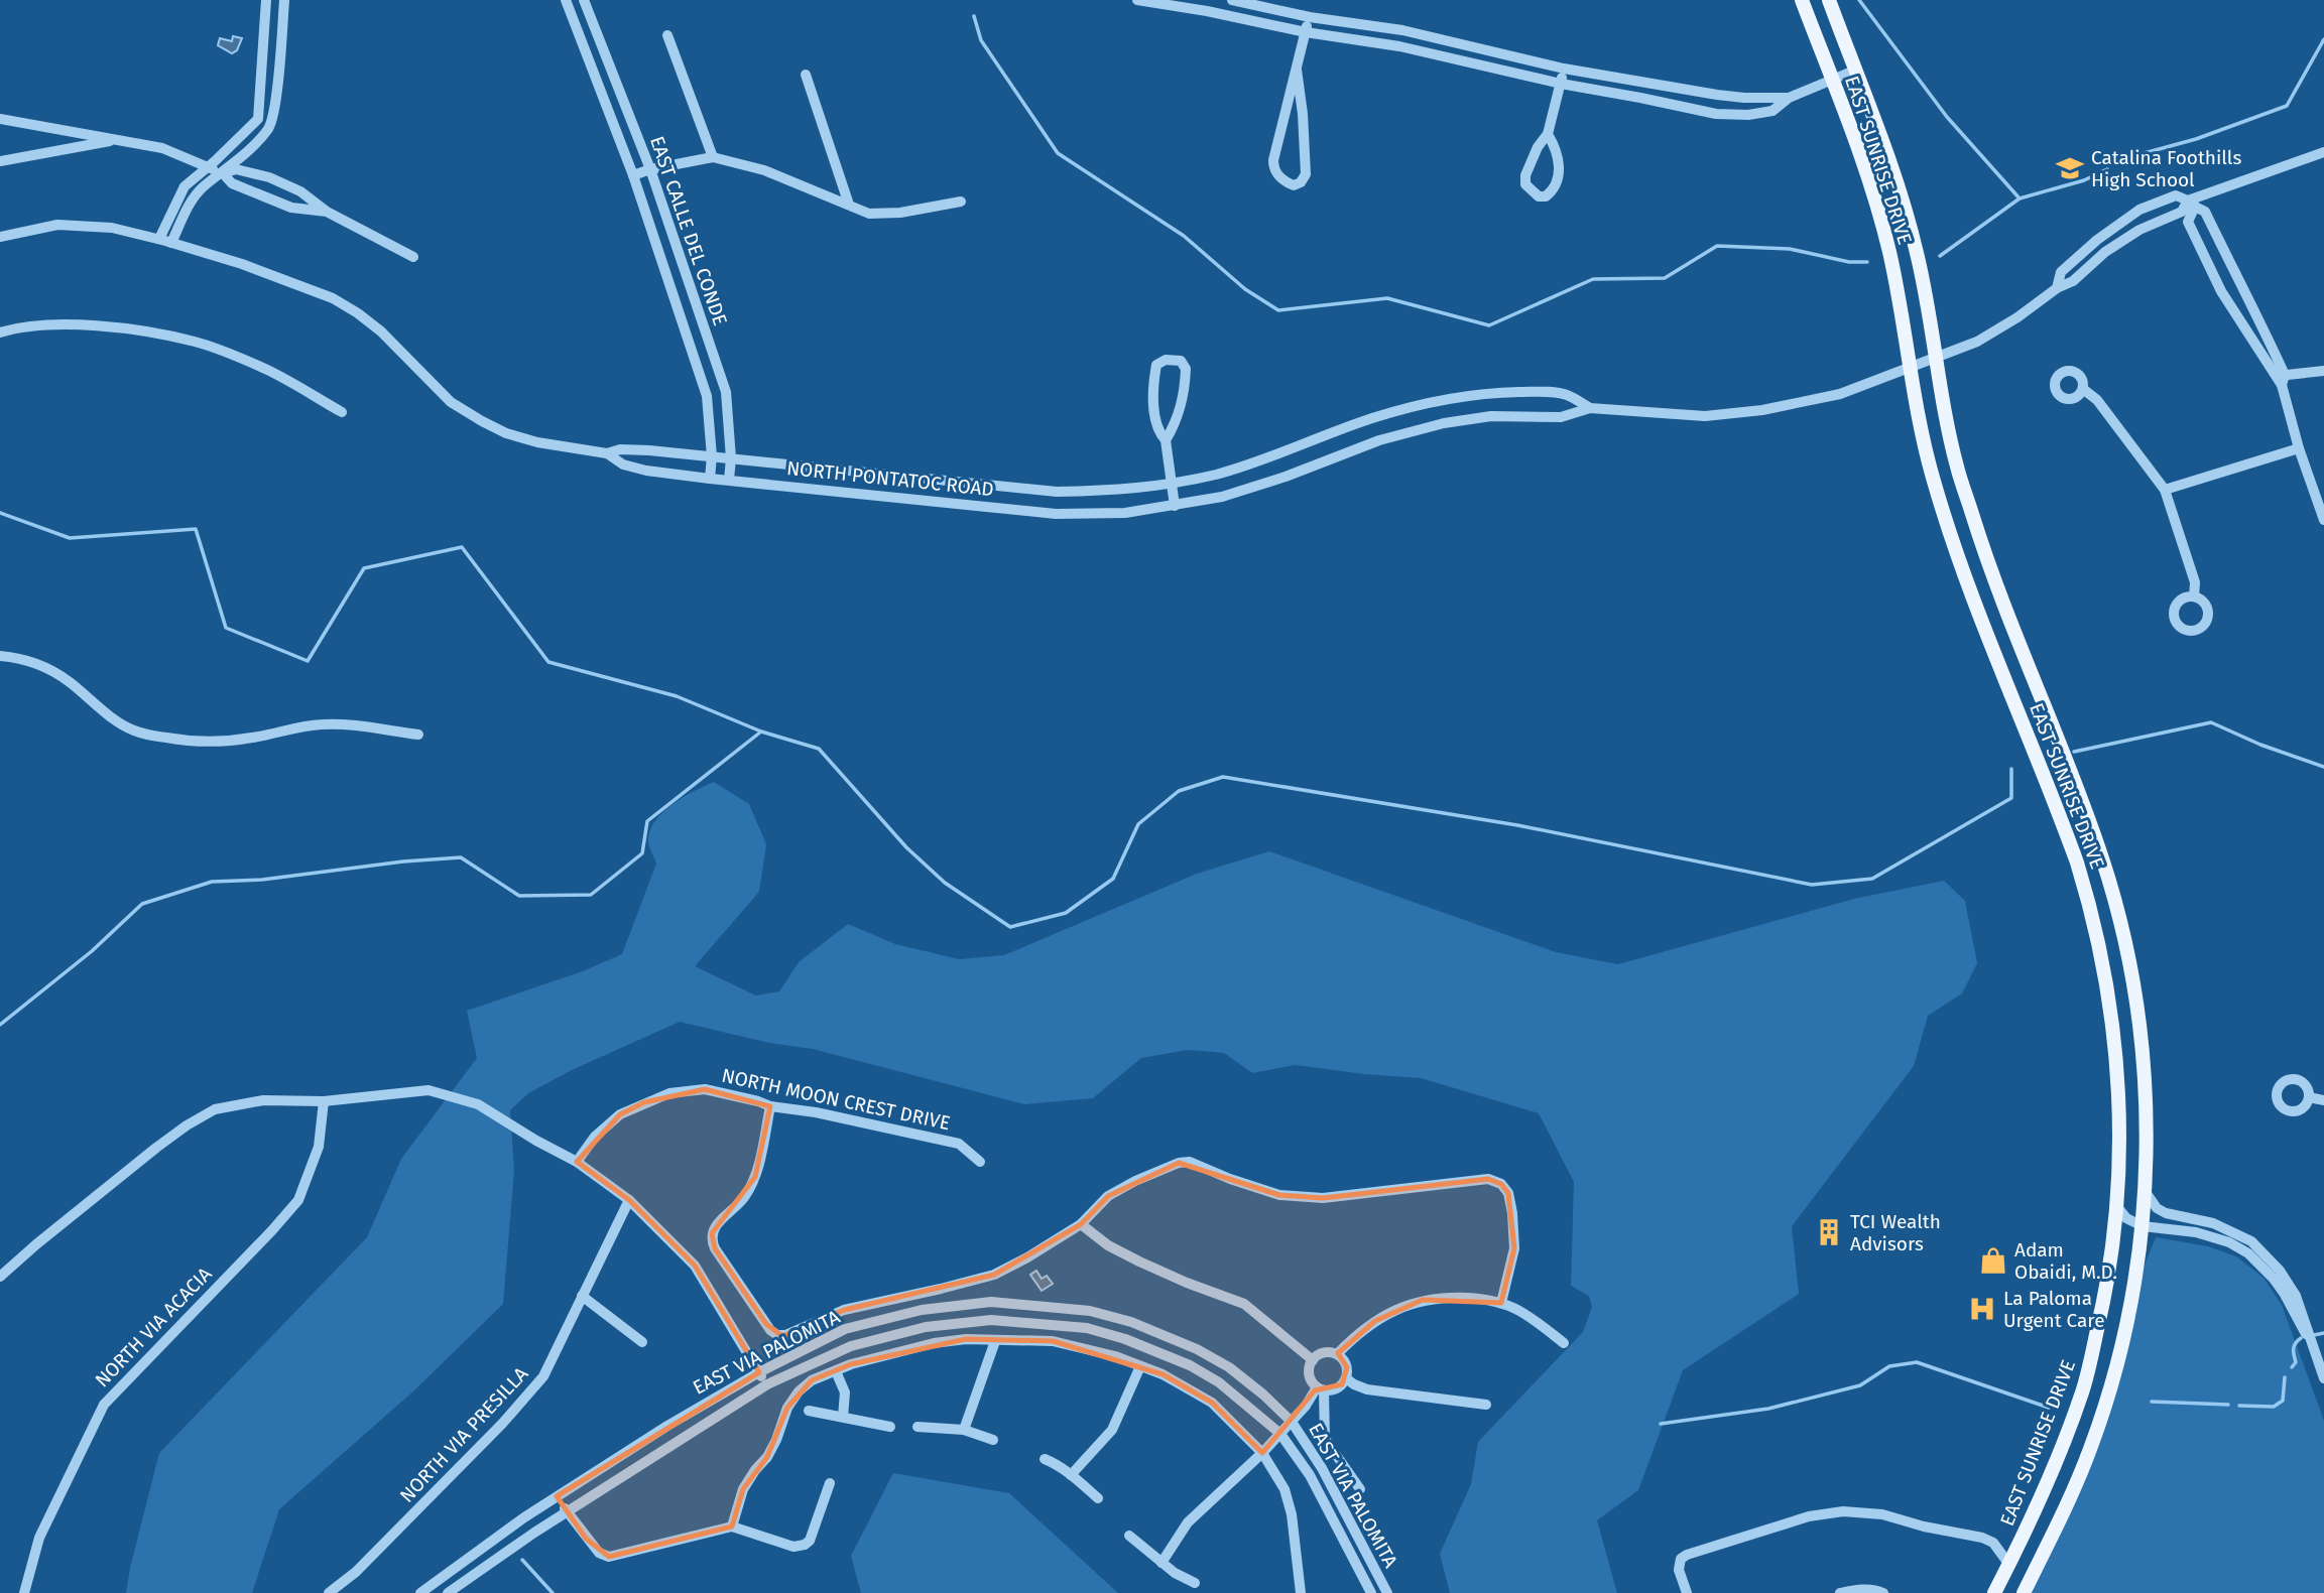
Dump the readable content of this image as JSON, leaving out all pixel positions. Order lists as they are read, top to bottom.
{
  "streets": {
    "main road": ["EAST SUNRISE DRIVE"],
    "street": [
      "EAST CALLE DEL CONDE",
      "NORTH PONTATOC ROAD",
      "NORTH MOON CREST DRIVE",
      "NORTH VIA ACACIA",
      "EAST VIA PALOMITA",
      "NORTH VIA PRESILLA"
    ]
  },
  "crossings": [
    ["EAST SUNRISE DRIVE", "NORTH PONTATOC ROAD"],
    ["EAST CALLE DEL CONDE", "NORTH PONTATOC ROAD"]
  ],
  "places": {
    "school or university": ["Catalina Foothills High School"],
    "building": ["TCI Wealth Advisors"],
    "shop": ["Adam Obaidi, M.D."],
    "hospital": ["La Paloma Urgent Care"]
  }
}
